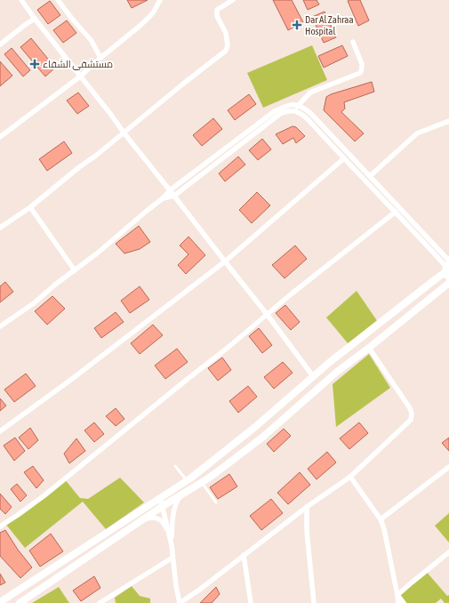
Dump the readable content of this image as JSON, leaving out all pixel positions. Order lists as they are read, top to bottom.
{
  "places": {
    "health": ["Dar Al Zahraa Hospital", "مستشفى الشفاء"]
  }
}
